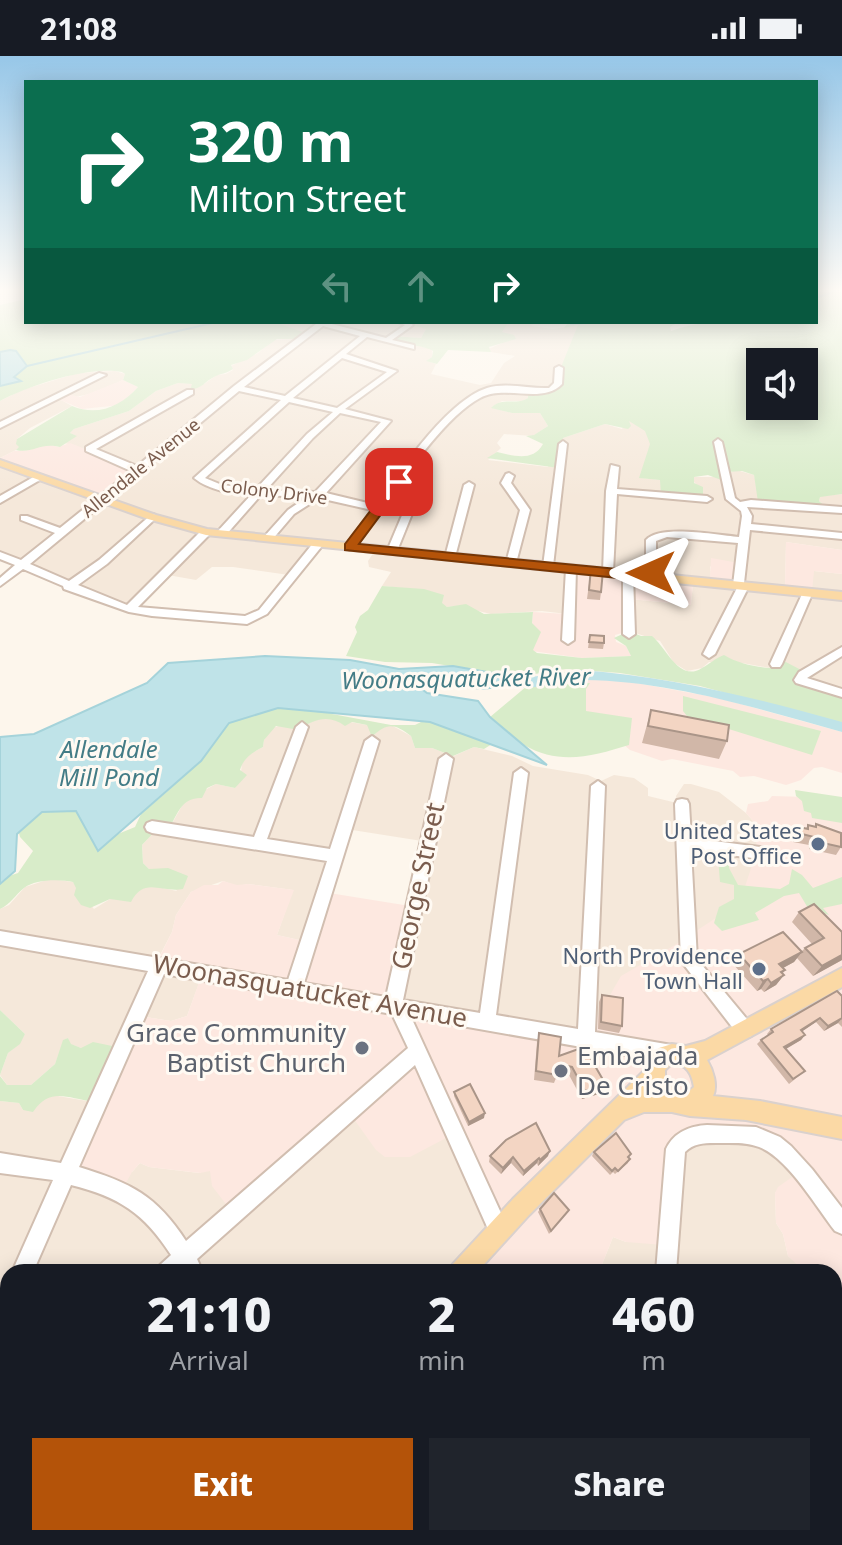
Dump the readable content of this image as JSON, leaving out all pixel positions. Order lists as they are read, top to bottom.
{
  "streets": {
    "street": [
      "Allendale Avenue",
      "Colony Drive",
      "George Street",
      "Woonasquatucket Avenue"
    ]
  },
  "crossings": [
    ["George Street", "Woonasquatucket Avenue"]
  ],
  "water": ["Woonasquatucket River", "Allendale Mill Pond"],
  "places": [
    "United States Post Office",
    "North Providence Town Hall",
    "Grace Community Baptist Church",
    "Embajada De Cristo"
  ],
  "page": {
    "status": "21:08",
    "turn": ["320 m", "Milton Street"],
    "eta": [
      "21:10",
      "Arrival",
      "2",
      "min",
      "460",
      "m"
    ],
    "buttons": ["Exit", "Share"]
  }
}
